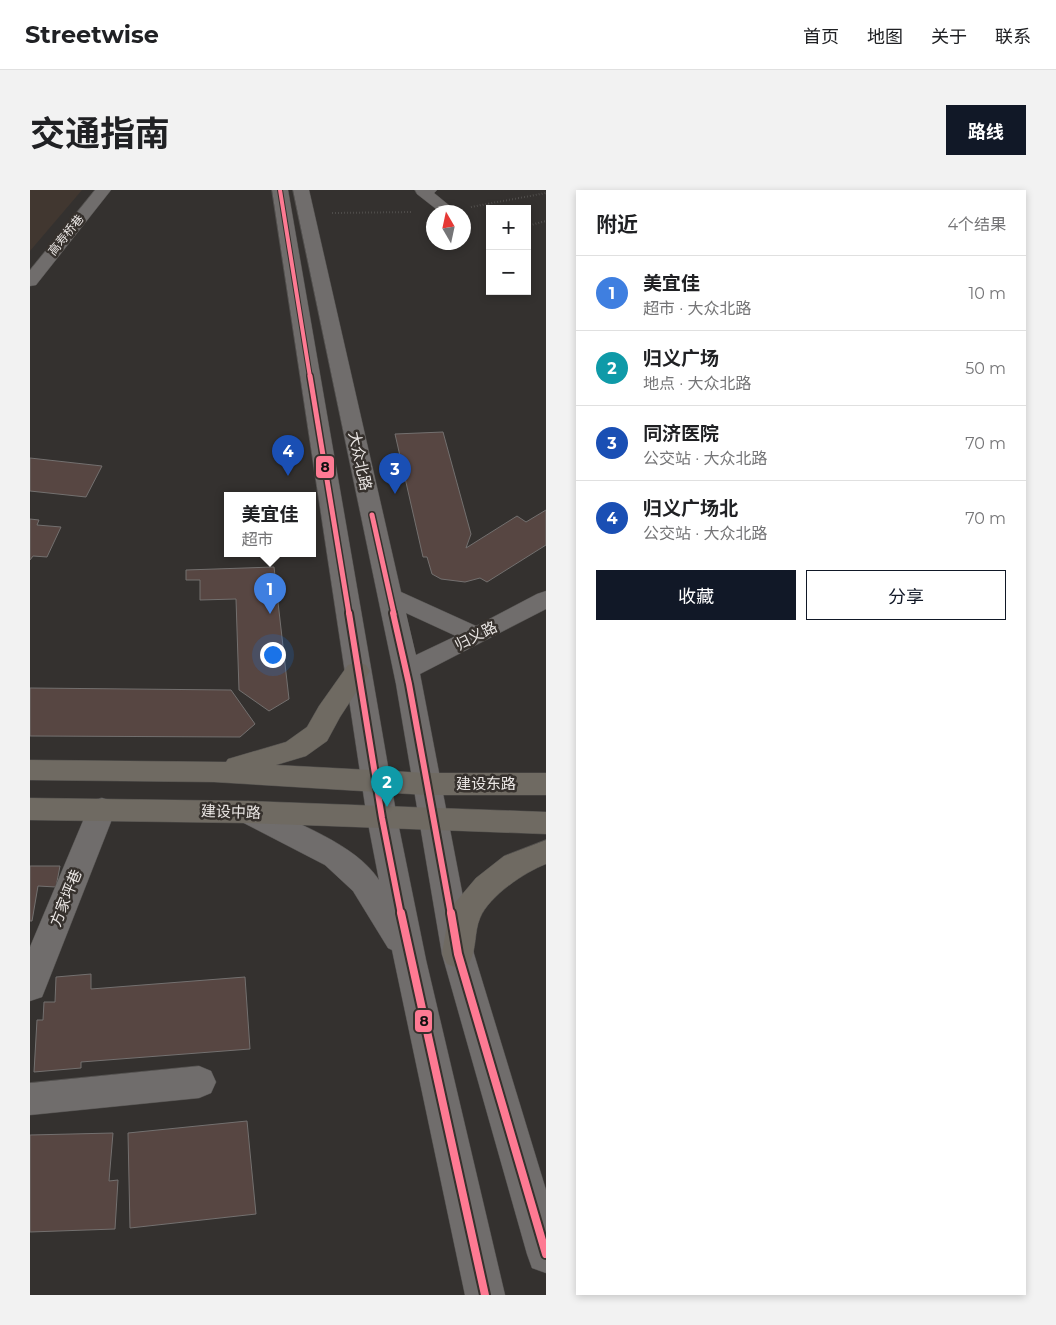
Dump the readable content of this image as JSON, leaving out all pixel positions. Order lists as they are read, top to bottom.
{
  "streets": {
    "main road": [
      "高寿桥巷",
      "大众北路",
      "归义路",
      "建设东路",
      "建设中路",
      "方家坪巷"
    ]
  },
  "crossings": [
    ["大众北路", "归义路"],
    ["大众北路", "建设东路"],
    ["大众北路", "建设中路"],
    ["建设中路", "方家坪巷"]
  ],
  "lines": ["transit line 8"],
  "north": "top",
  "page": {
    "header": "Streetwise",
    "nav": [
      "首页",
      "地图",
      "关于",
      "联系"
    ],
    "title": "交通指南",
    "buttons": [
      "路线",
      ["收藏", "分享"]
    ],
    "heading": ["附近", "4个结果"],
    "map_buttons": ["+", "−"],
    "list": [
      {
        "mark": "1",
        "name": "美宜佳",
        "note": "超市 · 大众北路",
        "value": "10 m"
      },
      {
        "mark": "2",
        "name": "归义广场",
        "note": "地点 · 大众北路",
        "value": "50 m"
      },
      {
        "mark": "3",
        "name": "同济医院",
        "note": "公交站 · 大众北路",
        "value": "70 m"
      },
      {
        "mark": "4",
        "name": "归义广场北",
        "note": "公交站 · 大众北路",
        "value": "70 m"
      }
    ],
    "pins": [
      "4",
      "3",
      "1",
      "2"
    ],
    "popup": ["美宜佳", "超市"]
  }
}
